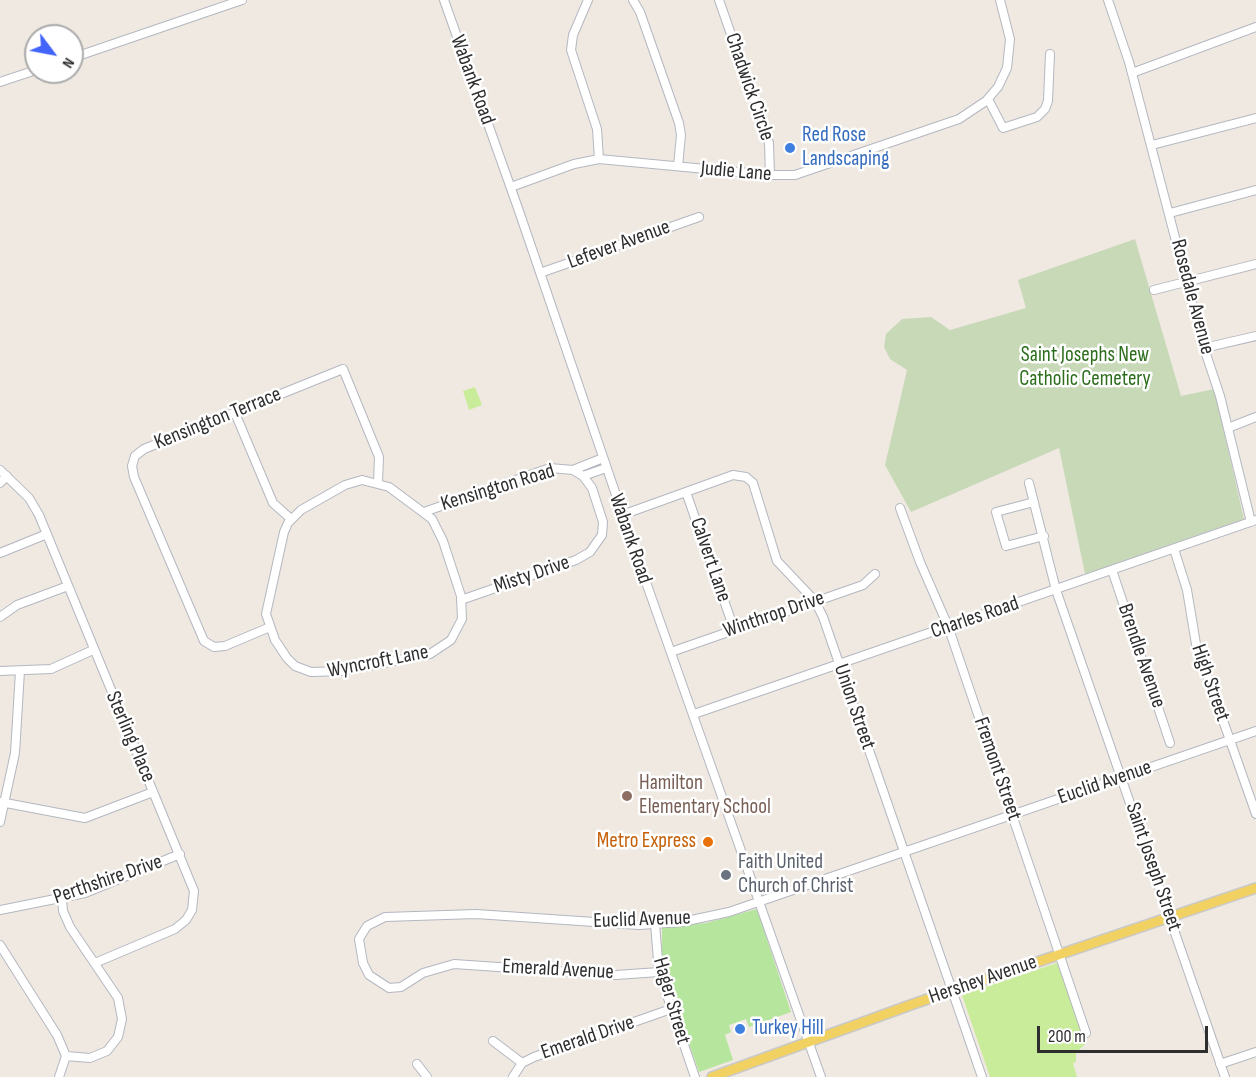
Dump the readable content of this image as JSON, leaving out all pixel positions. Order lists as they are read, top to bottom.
{
  "streets": {
    "main road": ["Hershey Avenue"],
    "street": [
      "Wabank Road",
      "Chadwick Circle",
      "Judie Lane",
      "Lefever Avenue",
      "Rosedale Avenue",
      "Kensington Terrace",
      "Kensington Road",
      "Calvert Lane",
      "Misty Drive",
      "Winthrop Drive",
      "Charles Road",
      "Brendle Avenue",
      "Wyncroft Lane",
      "High Street",
      "Union Street",
      "Sterling Place",
      "Fremont Street",
      "Euclid Avenue",
      "Saint Joseph Street",
      "Perthshire Drive",
      "Emerald Avenue",
      "Hager Street",
      "Emerald Drive"
    ]
  },
  "crossings": [
    ["Wabank Road", "Judie Lane"],
    ["Wabank Road", "Lefever Avenue"],
    ["Wabank Road", "Kensington Road"],
    ["Wabank Road", "Winthrop Drive"],
    ["Wabank Road", "Charles Road"],
    ["Wabank Road", "Union Street"],
    ["Wabank Road", "Euclid Avenue"],
    ["Wabank Road", "Hershey Avenue"],
    ["Chadwick Circle", "Judie Lane"],
    ["Rosedale Avenue", "Charles Road"],
    ["Kensington Terrace", "Kensington Road"],
    ["Kensington Terrace", "Misty Drive"],
    ["Kensington Terrace", "Wyncroft Lane"],
    ["Kensington Road", "Misty Drive"],
    ["Kensington Road", "Wyncroft Lane"],
    ["Calvert Lane", "Winthrop Drive"],
    ["Calvert Lane", "Union Street"],
    ["Misty Drive", "Wyncroft Lane"],
    ["Winthrop Drive", "Union Street"],
    ["Charles Road", "Brendle Avenue"],
    ["Charles Road", "High Street"],
    ["Charles Road", "Union Street"],
    ["Charles Road", "Fremont Street"],
    ["Charles Road", "Saint Joseph Street"],
    ["High Street", "Euclid Avenue"],
    ["Union Street", "Euclid Avenue"],
    ["Union Street", "Hershey Avenue"],
    ["Sterling Place", "Perthshire Drive"],
    ["Fremont Street", "Euclid Avenue"],
    ["Fremont Street", "Hershey Avenue"],
    ["Euclid Avenue", "Saint Joseph Street"],
    ["Euclid Avenue", "Emerald Avenue"],
    ["Euclid Avenue", "Hager Street"],
    ["Saint Joseph Street", "Hershey Avenue"],
    ["Emerald Avenue", "Hager Street"],
    ["Hager Street", "Emerald Drive"]
  ],
  "parks": ["Saint Josephs New Catholic Cemetery"],
  "places": [
    "Red Rose Landscaping",
    "Hamilton Elementary School",
    "Metro Express",
    "Faith United Church of Christ",
    "Turkey Hill"
  ],
  "scale_bar": "200 m",
  "north": "bottom right"
}
